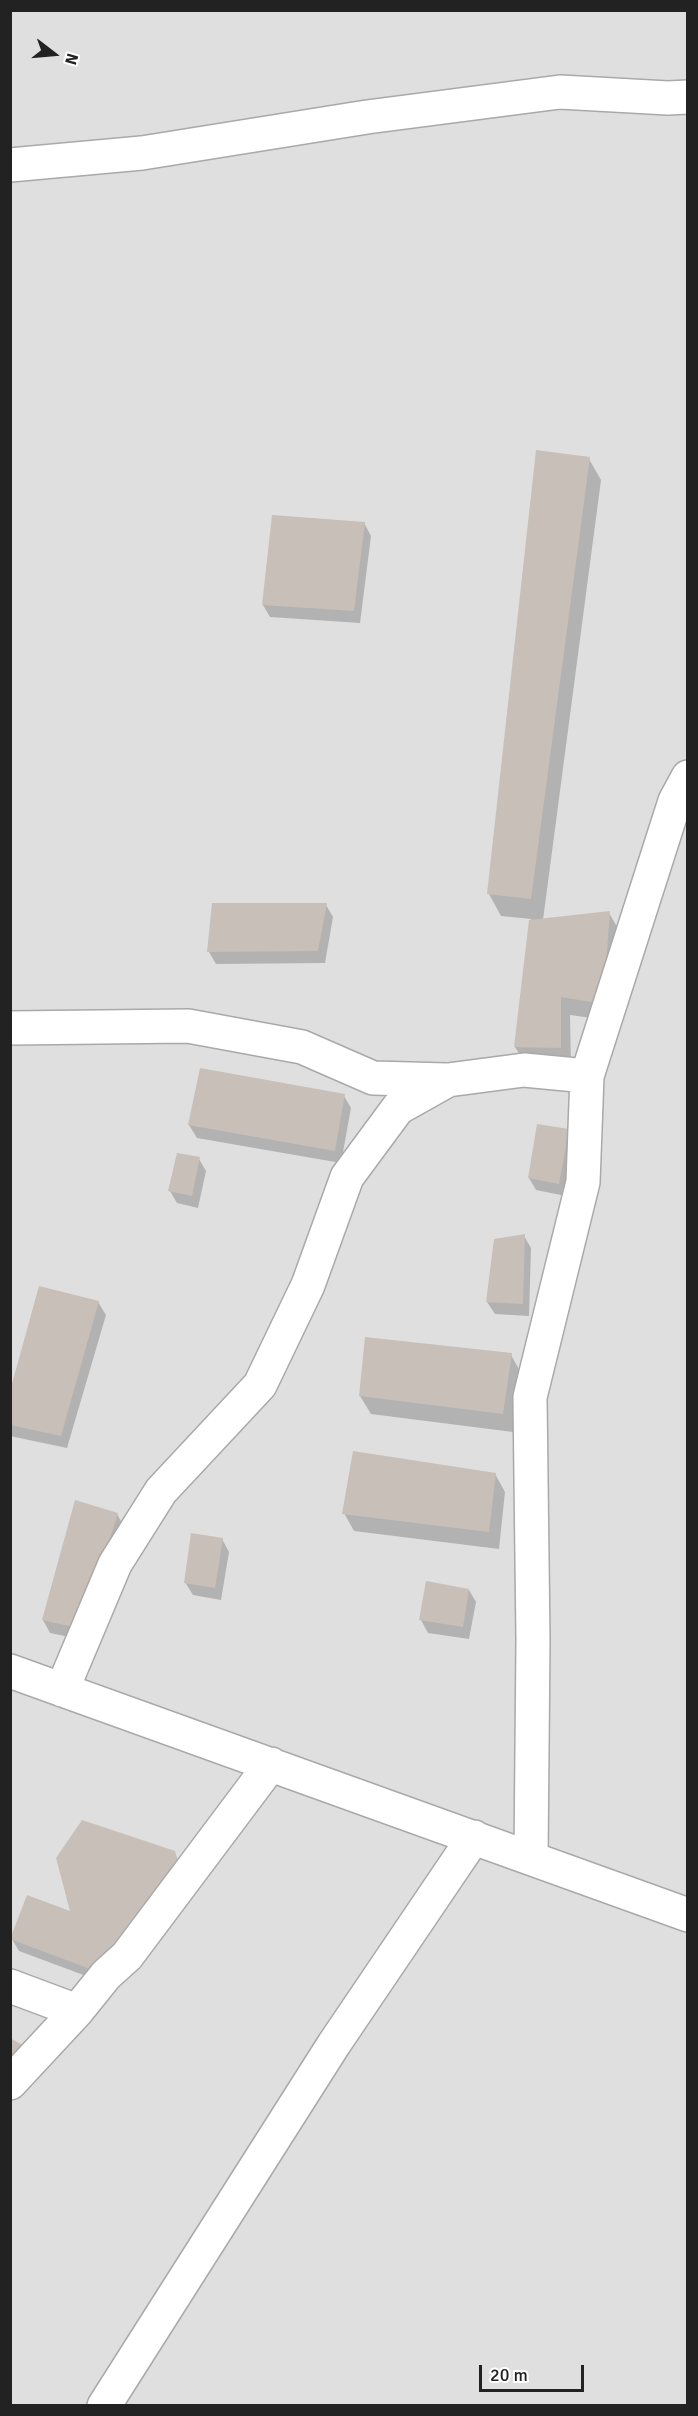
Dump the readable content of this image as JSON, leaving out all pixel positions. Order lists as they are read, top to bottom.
{
  "scale_bar": "20 m",
  "north": "right"
}
